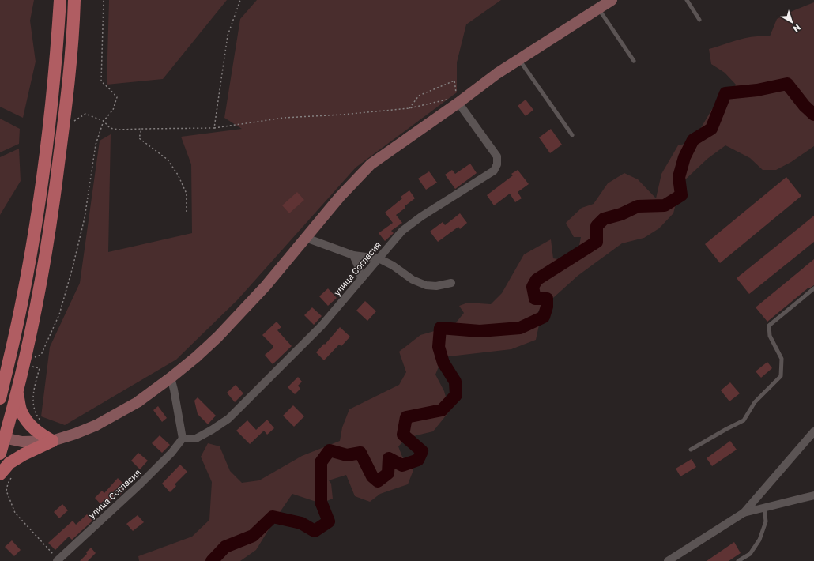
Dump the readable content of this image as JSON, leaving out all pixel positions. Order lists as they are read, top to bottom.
{
  "streets": {
    "street": ["улица Согласия"]
  },
  "north": "bottom right"
}
